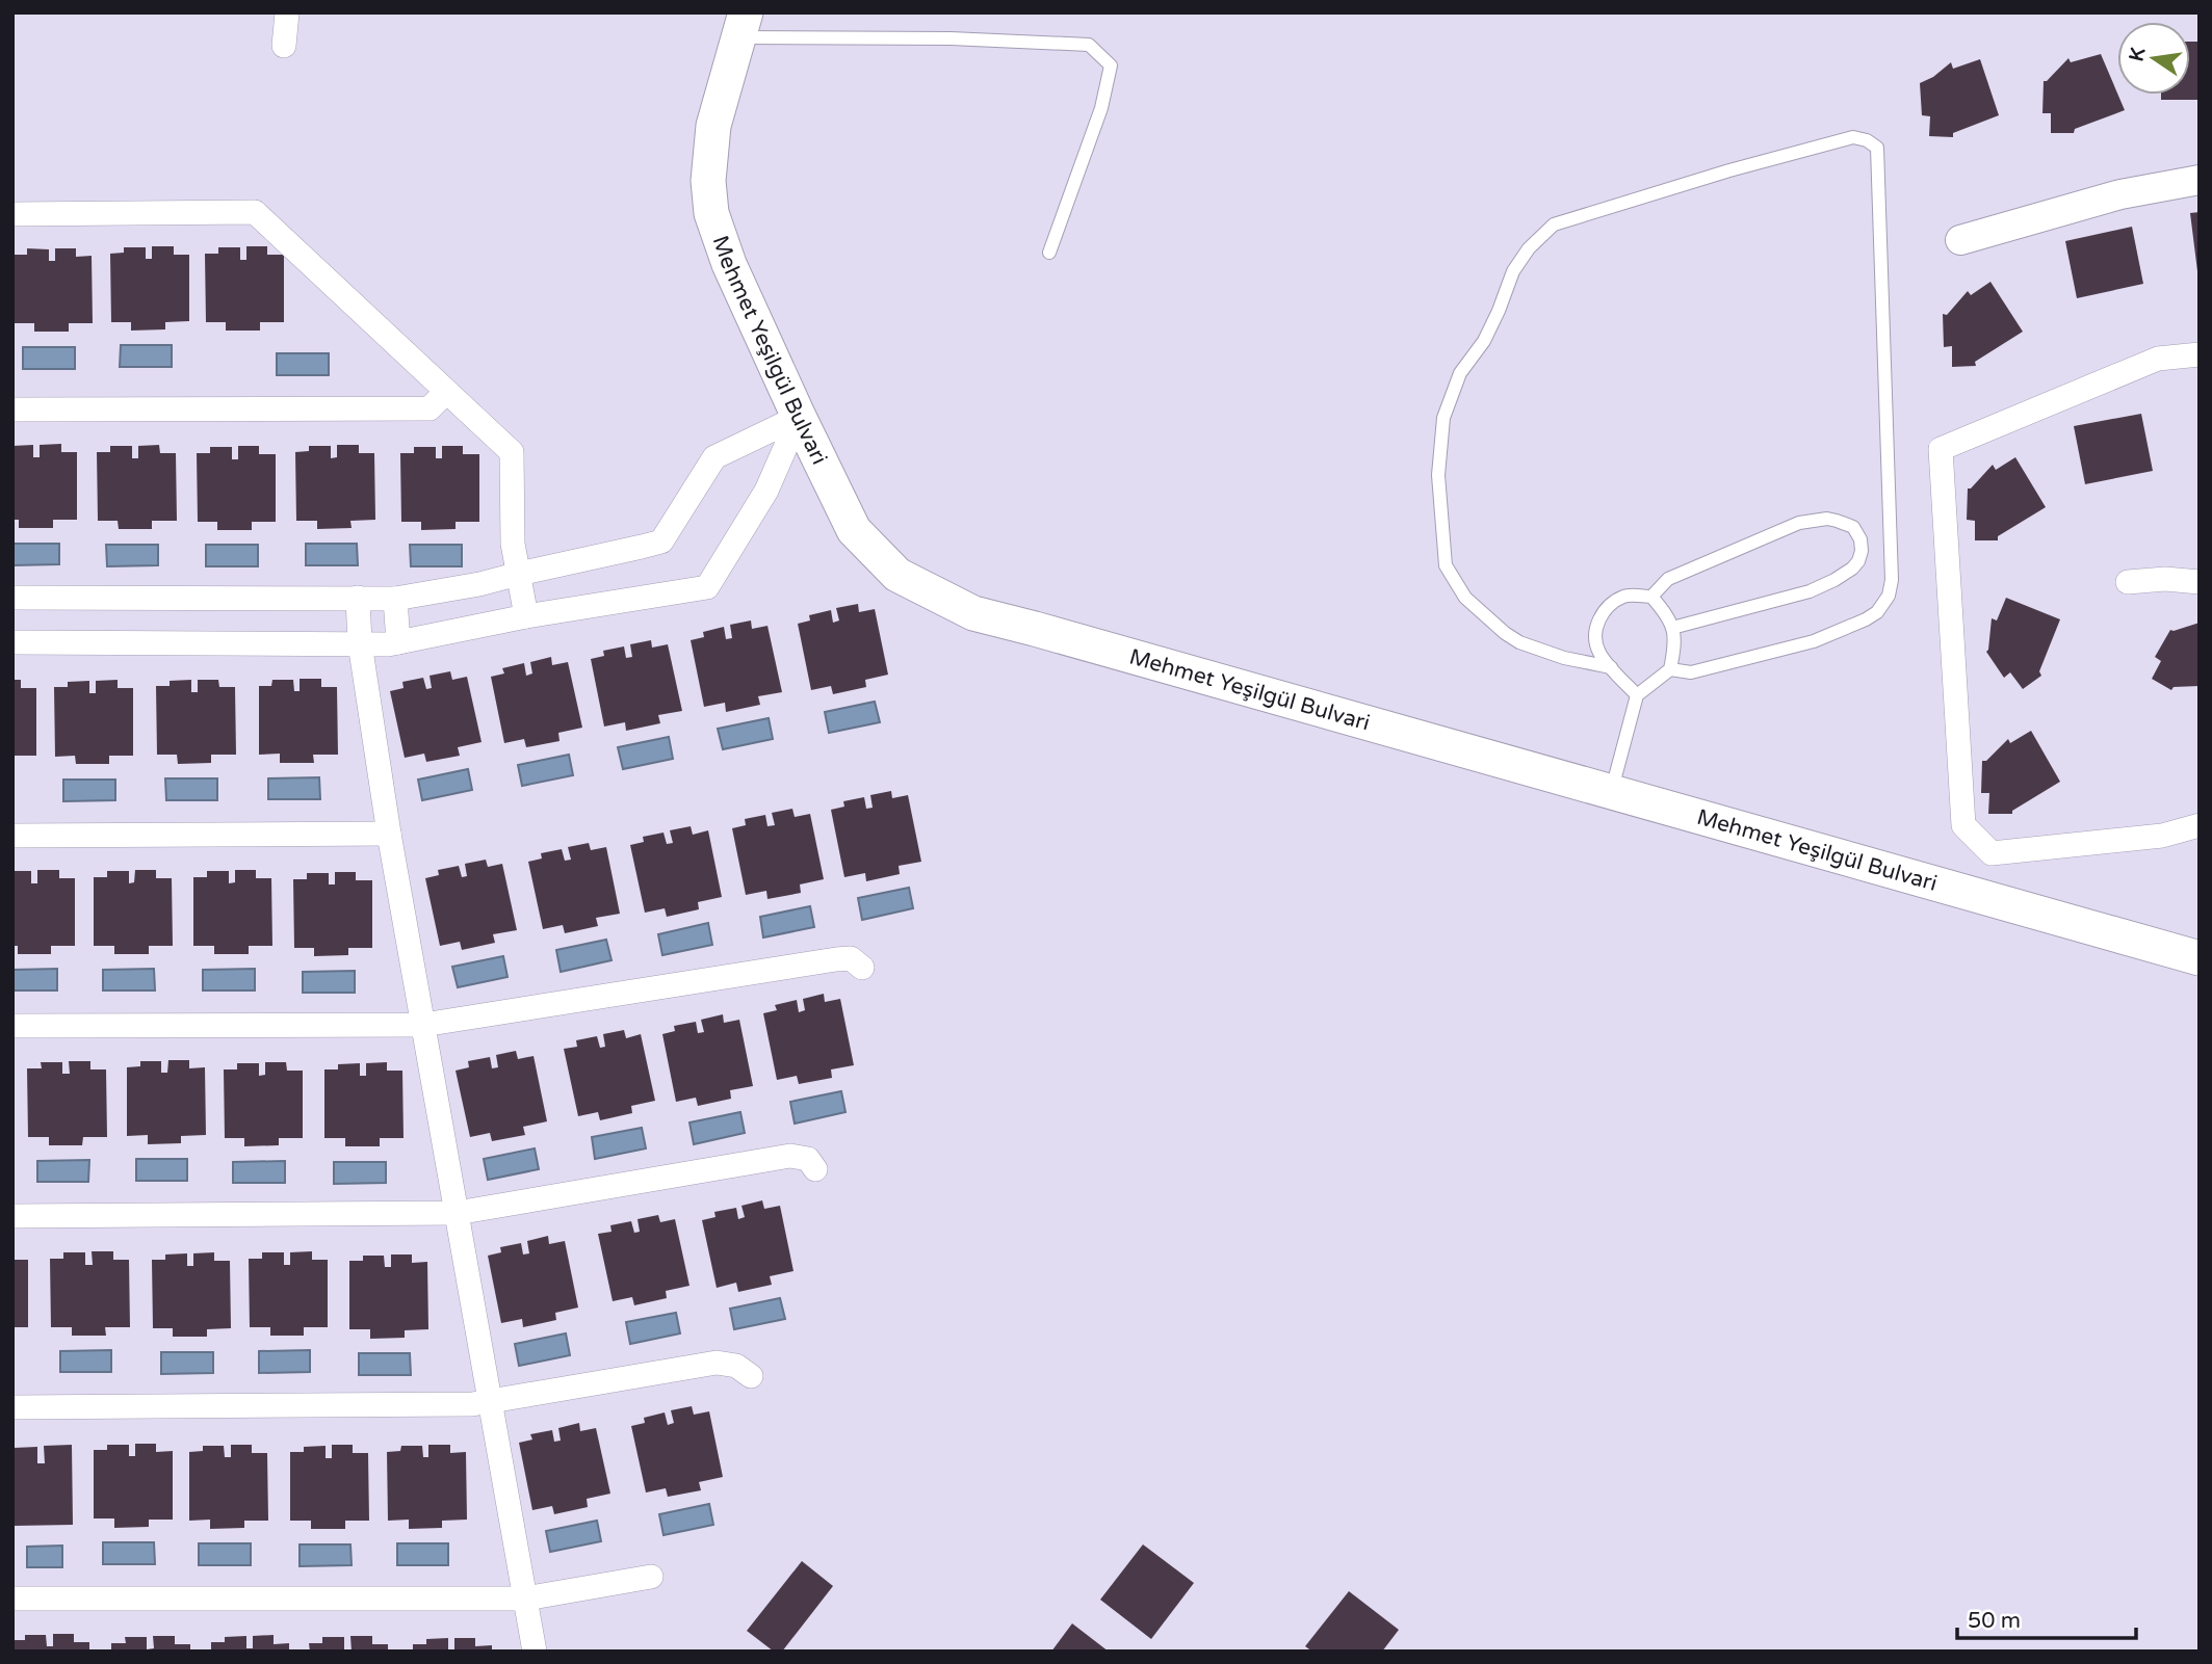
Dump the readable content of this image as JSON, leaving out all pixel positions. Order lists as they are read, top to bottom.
{
  "streets": {
    "main road": ["Mehmet Yeşilgül Bulvari"]
  },
  "scale_bar": "50 m",
  "north": "left"
}
